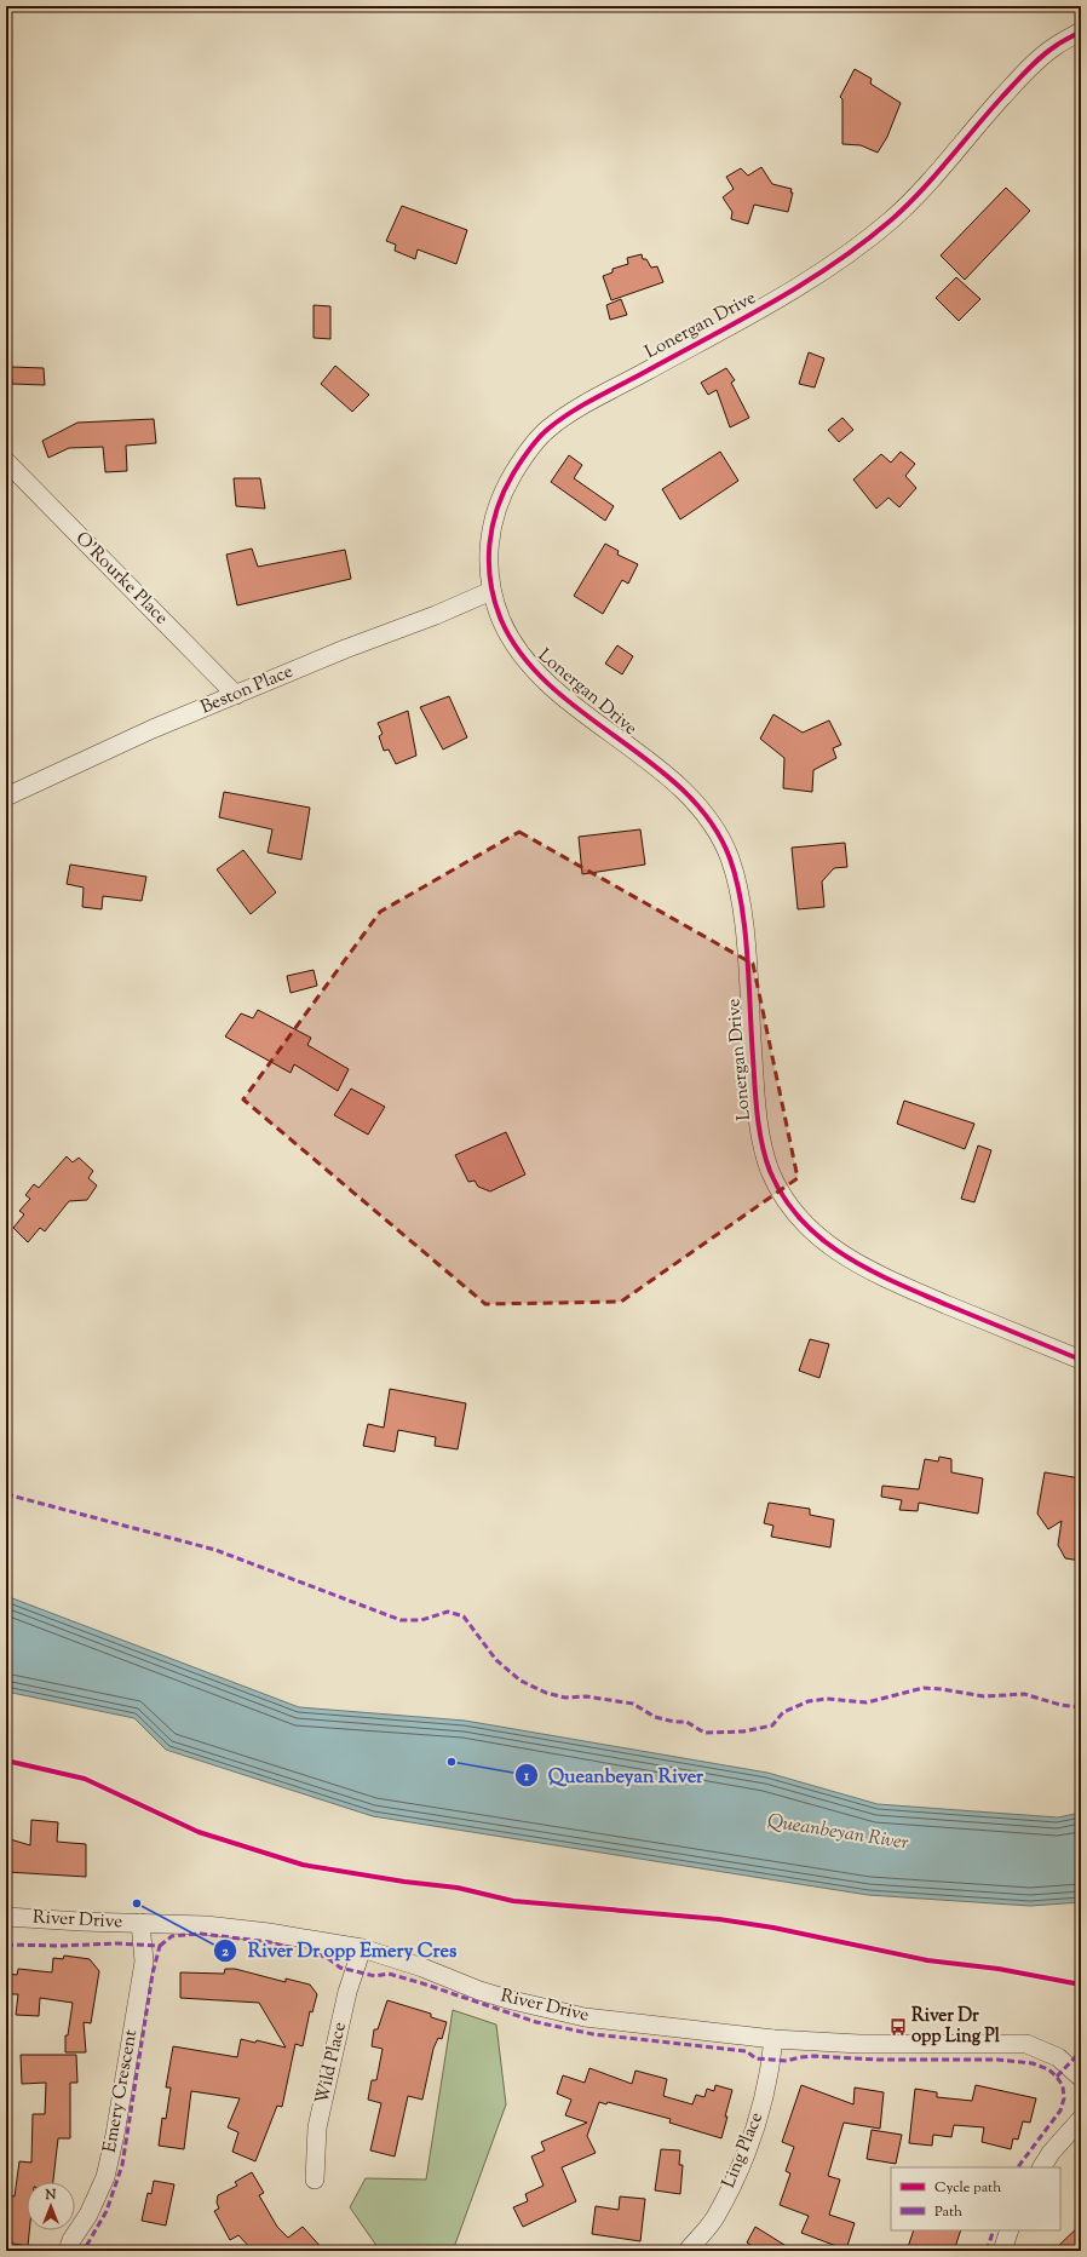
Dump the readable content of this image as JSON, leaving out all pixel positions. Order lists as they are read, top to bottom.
{
  "streets": {
    "street": [
      "Lonergan Drive",
      "O'Rourke Place",
      "Beston Place",
      "River Drive",
      "Wild Place",
      "Emery Crescent",
      "Ling Place"
    ]
  },
  "crossings": [
    ["Lonergan Drive", "Beston Place"],
    ["O'Rourke Place", "Beston Place"],
    ["River Drive", "Wild Place"],
    ["River Drive", "Emery Crescent"],
    ["River Drive", "Ling Place"]
  ],
  "water": ["Queanbeyan River"],
  "places": {
    "other": ["Queanbeyan River", "River Dr opp Emery Cres"],
    "bus stop": ["River Dr opp Ling Pl"]
  },
  "legend": ["Cycle path", "Path"],
  "north": "top"
}
